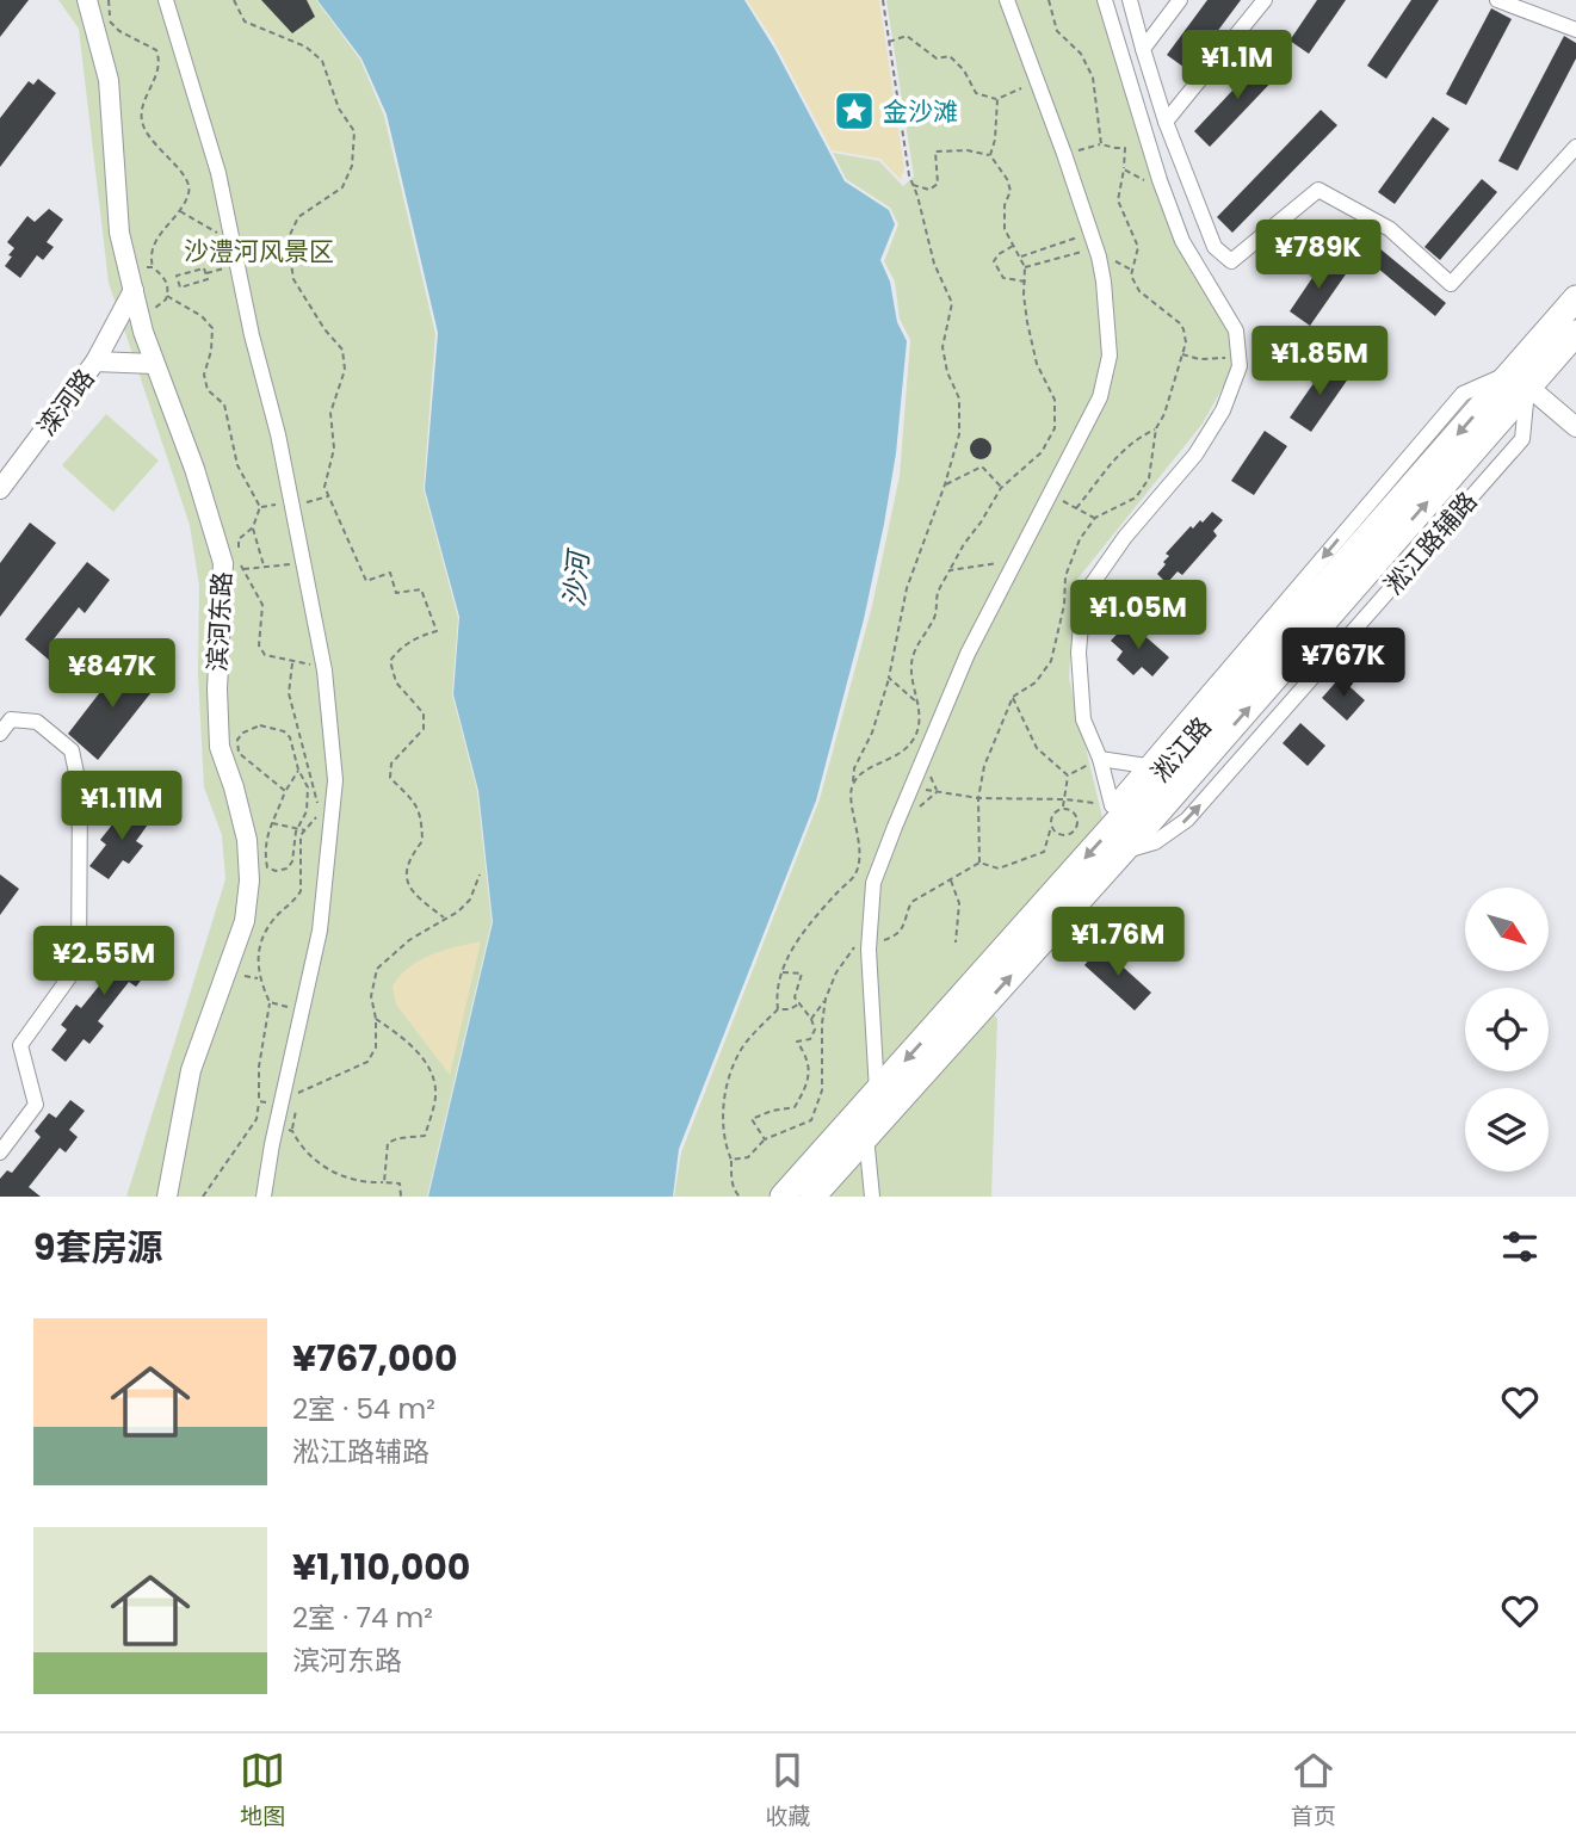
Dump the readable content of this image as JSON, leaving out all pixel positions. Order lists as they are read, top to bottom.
{
  "streets": {
    "main road": ["淞江路"],
    "street": ["滦河路", "滨河东路"]
  },
  "crossings": [
    ["滦河路", "滨河东路"]
  ],
  "water": ["沙河"],
  "parks": ["沙澧河风景区"],
  "places": {
    "place": ["金沙滩"]
  },
  "north": "bottom right",
  "page": {
    "price": [
      "¥1.1M",
      "¥789K",
      "¥1.85M",
      "¥1.05M",
      "¥767K",
      "¥847K",
      "¥1.11M",
      "¥1.76M",
      "¥2.55M"
    ],
    "heading": "9套房源",
    "list": [
      {
        "name": "¥767,000",
        "note": "2室 · 54 m² · 淞江路辅路"
      },
      {
        "name": "¥1,110,000",
        "note": "2室 · 74 m² · 滨河东路"
      }
    ],
    "tabs": ["地图", "收藏", "首页"]
  }
}
